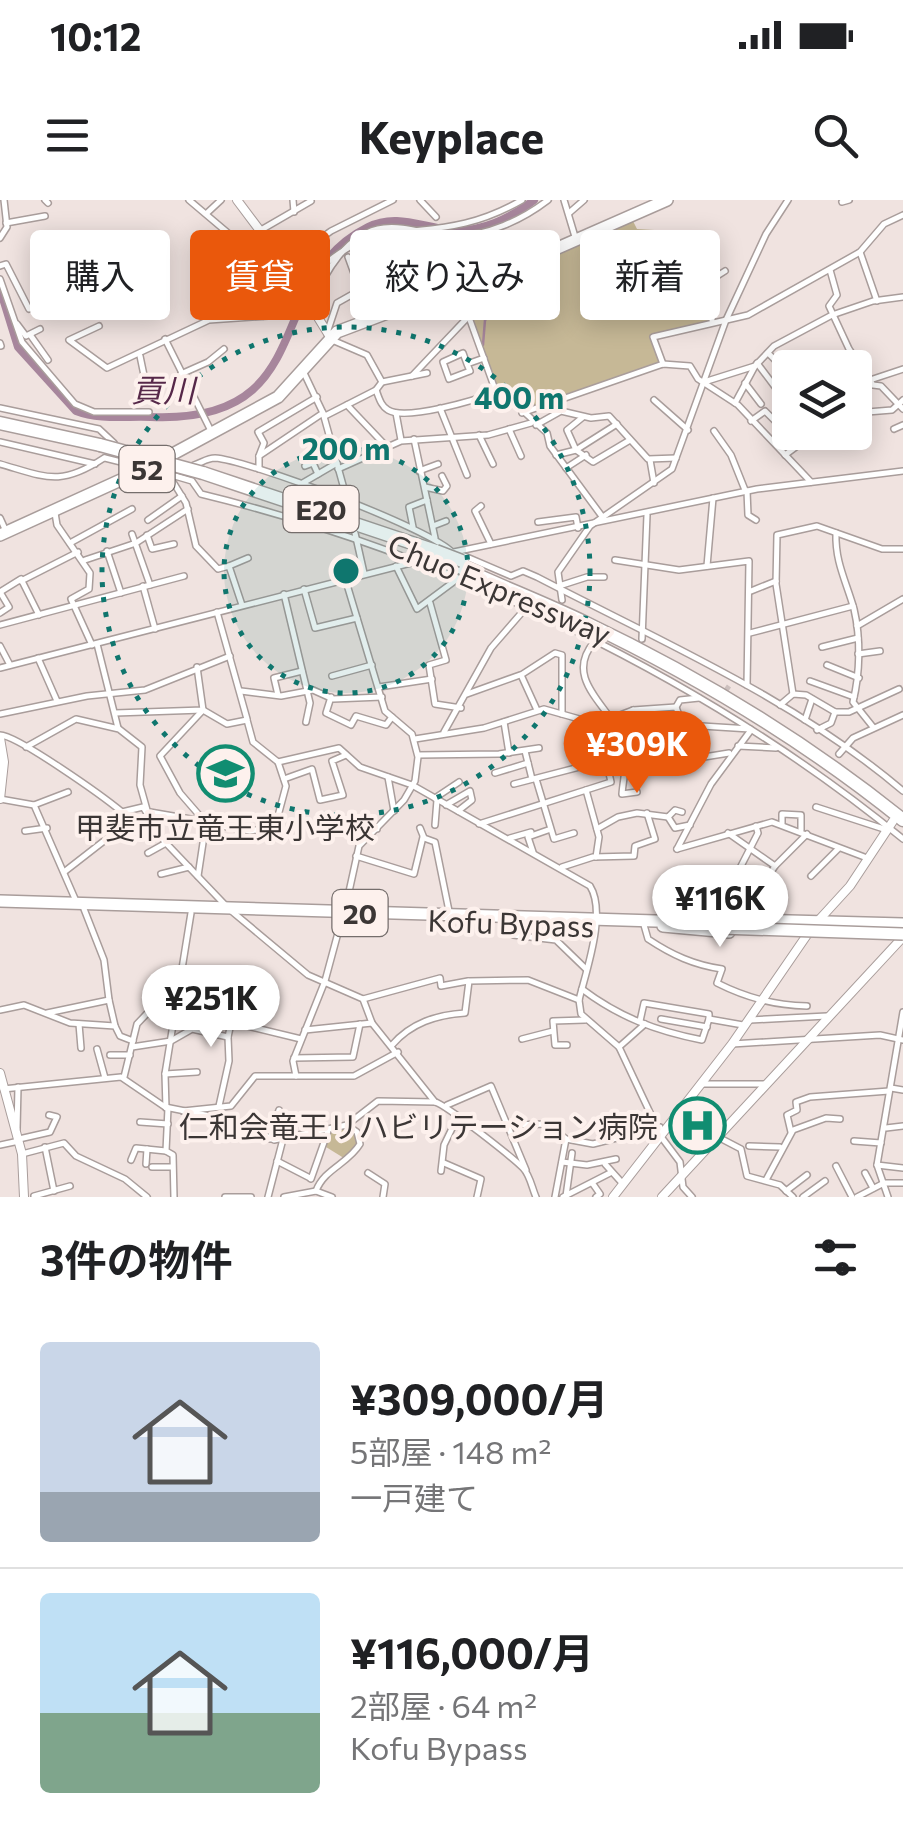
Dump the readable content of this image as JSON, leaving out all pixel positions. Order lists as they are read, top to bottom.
{
  "streets": {
    "highway": [
      "52",
      "E20",
      "Chuo Expressway",
      "20",
      "Kofu Bypass"
    ]
  },
  "water": ["貢川"],
  "places": {
    "school or university": ["甲斐市立竜王東小学校"],
    "hospital": ["仁和会竜王リハビリテーション病院"]
  },
  "page": {
    "status": "10:12",
    "header": "Keyplace",
    "chip": [
      "購入",
      "賃貸",
      "絞り込み",
      "新着"
    ],
    "price": ["¥309K", "¥116K", "¥251K"],
    "heading": "3件の物件",
    "list": [
      {
        "name": "¥309,000/月",
        "note": "5部屋 · 148 m² · 一戸建て"
      },
      {
        "name": "¥116,000/月",
        "note": "2部屋 · 64 m² · Kofu Bypass"
      }
    ]
  },
  "rings": ["400 m", "200 m"]
}
